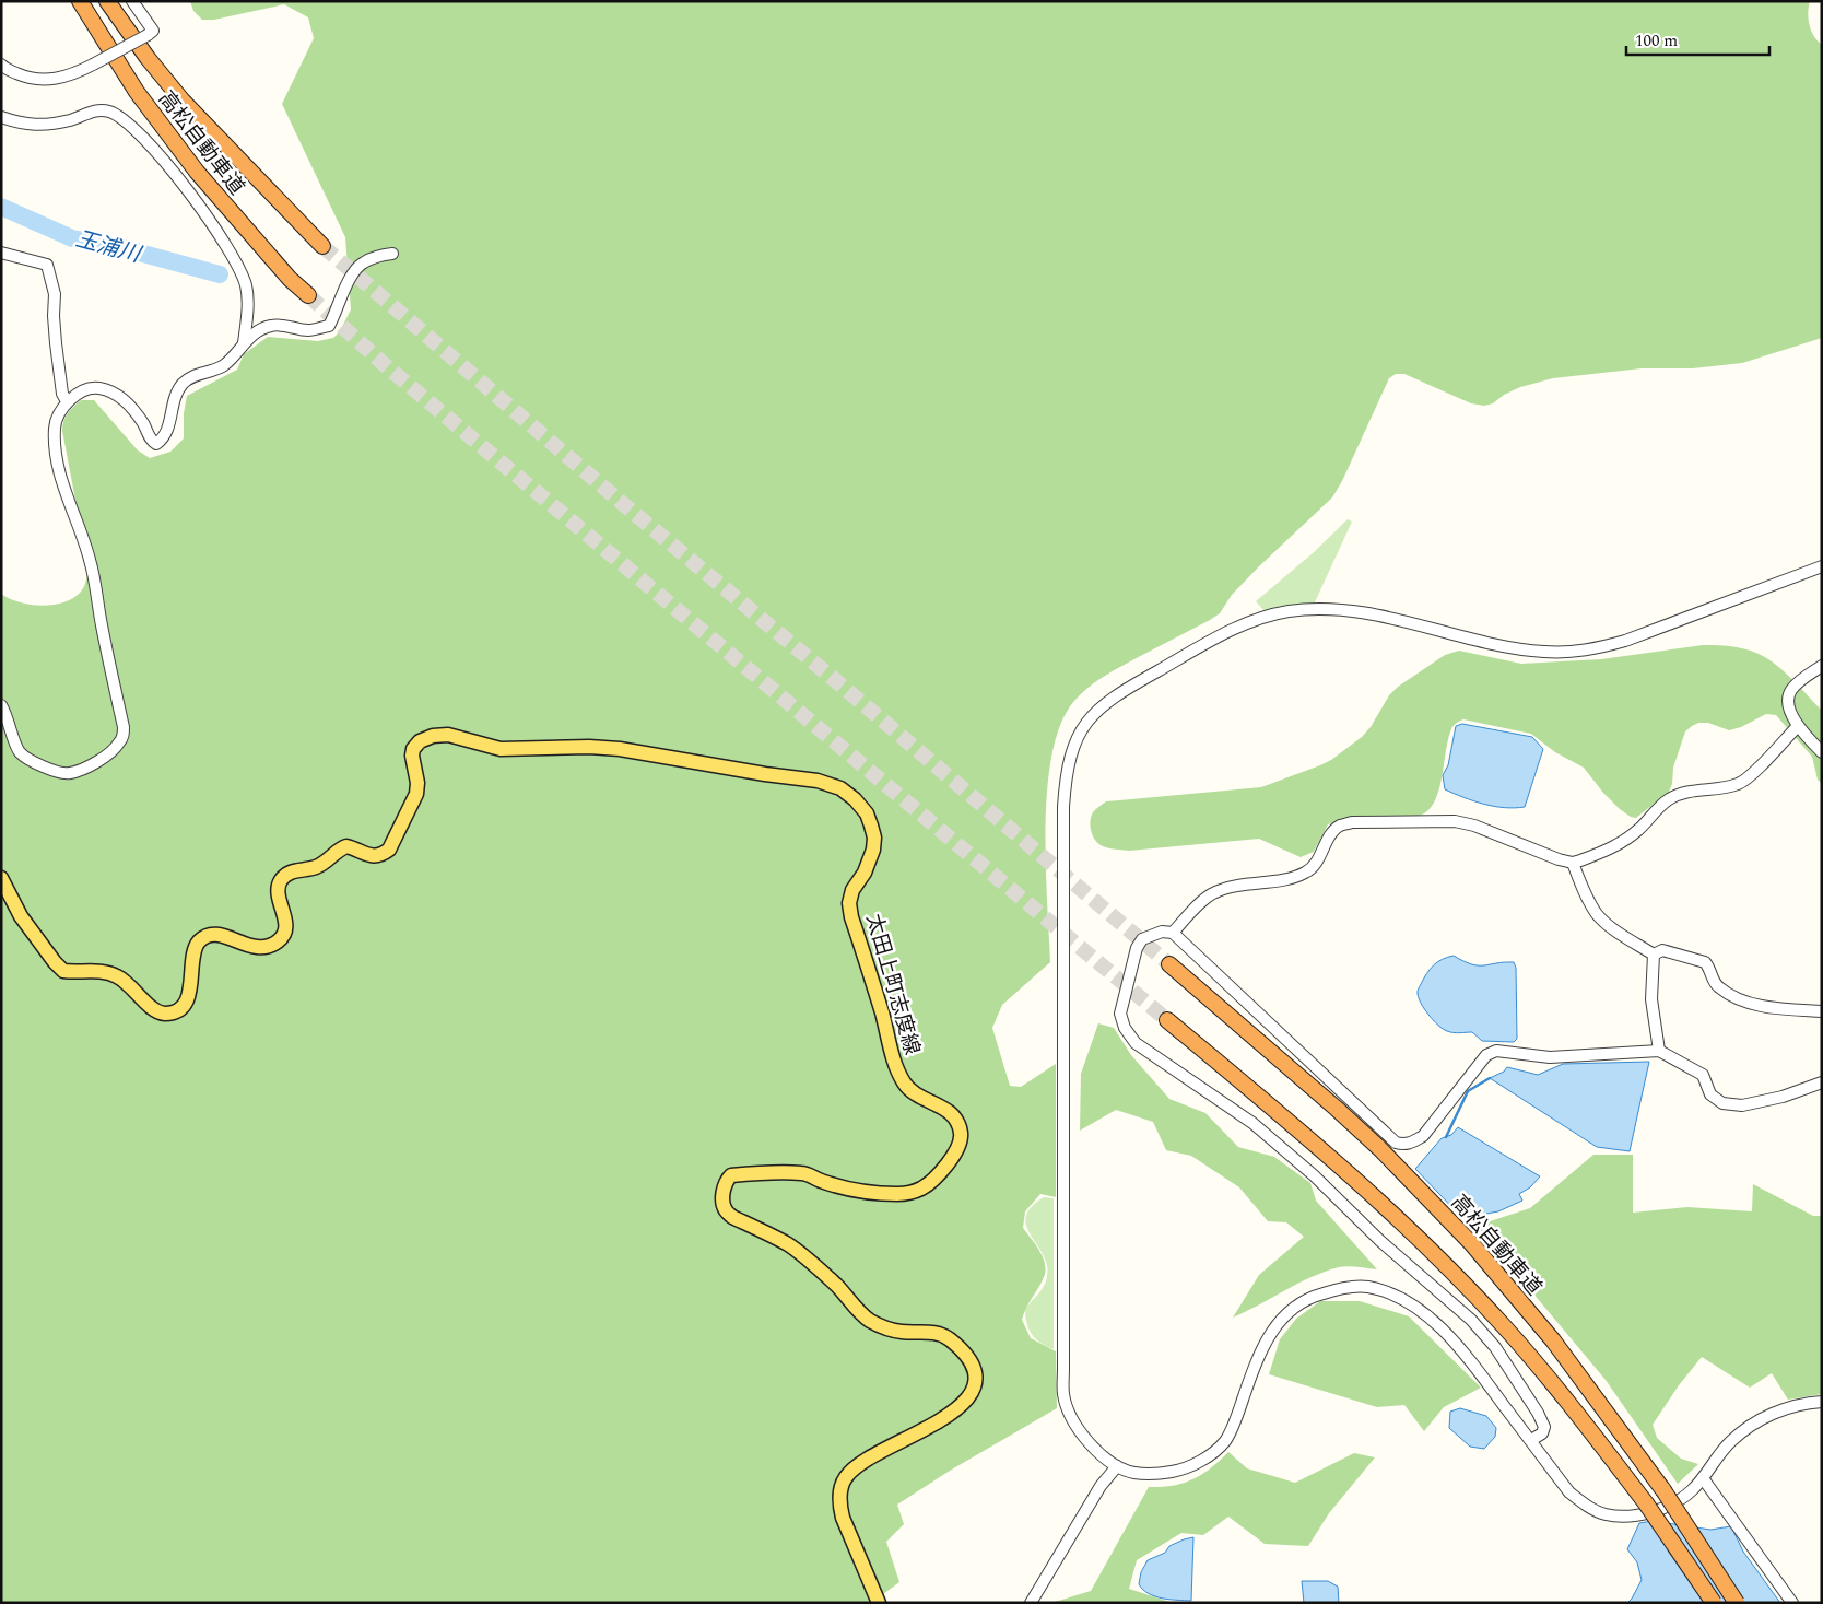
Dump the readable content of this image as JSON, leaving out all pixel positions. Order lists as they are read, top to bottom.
{
  "streets": {
    "highway": ["高松自動車道"],
    "main road": ["太田上町志度線"]
  },
  "water": ["玉浦川"],
  "scale_bar": "100 m"
}
